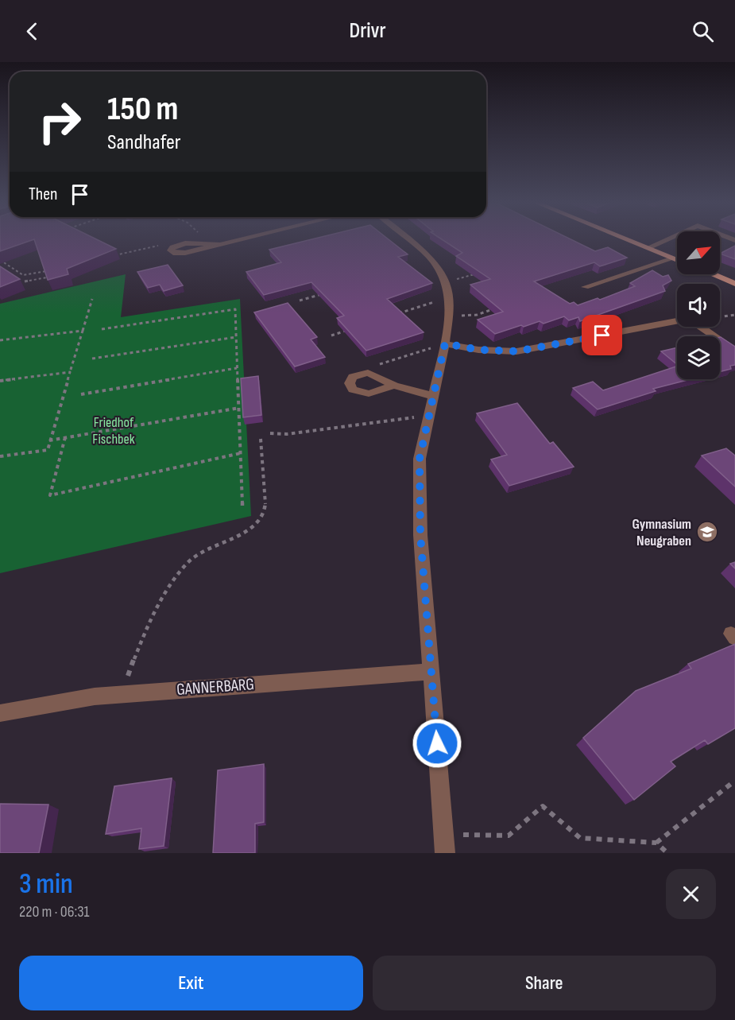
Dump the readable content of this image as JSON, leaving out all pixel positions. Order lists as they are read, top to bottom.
{
  "streets": {
    "street": ["GANNERBARG"]
  },
  "parks": ["Friedhof Fischbek"],
  "places": {
    "school or university": ["Gymnasium Neugraben"]
  },
  "north": "top right",
  "page": {
    "header": "Drivr",
    "turn": ["150 m", "Sandhafer"],
    "then": "Then",
    "heading": ["3 min", "220 m · 06:31"],
    "buttons": ["Exit", "Share"]
  }
}
